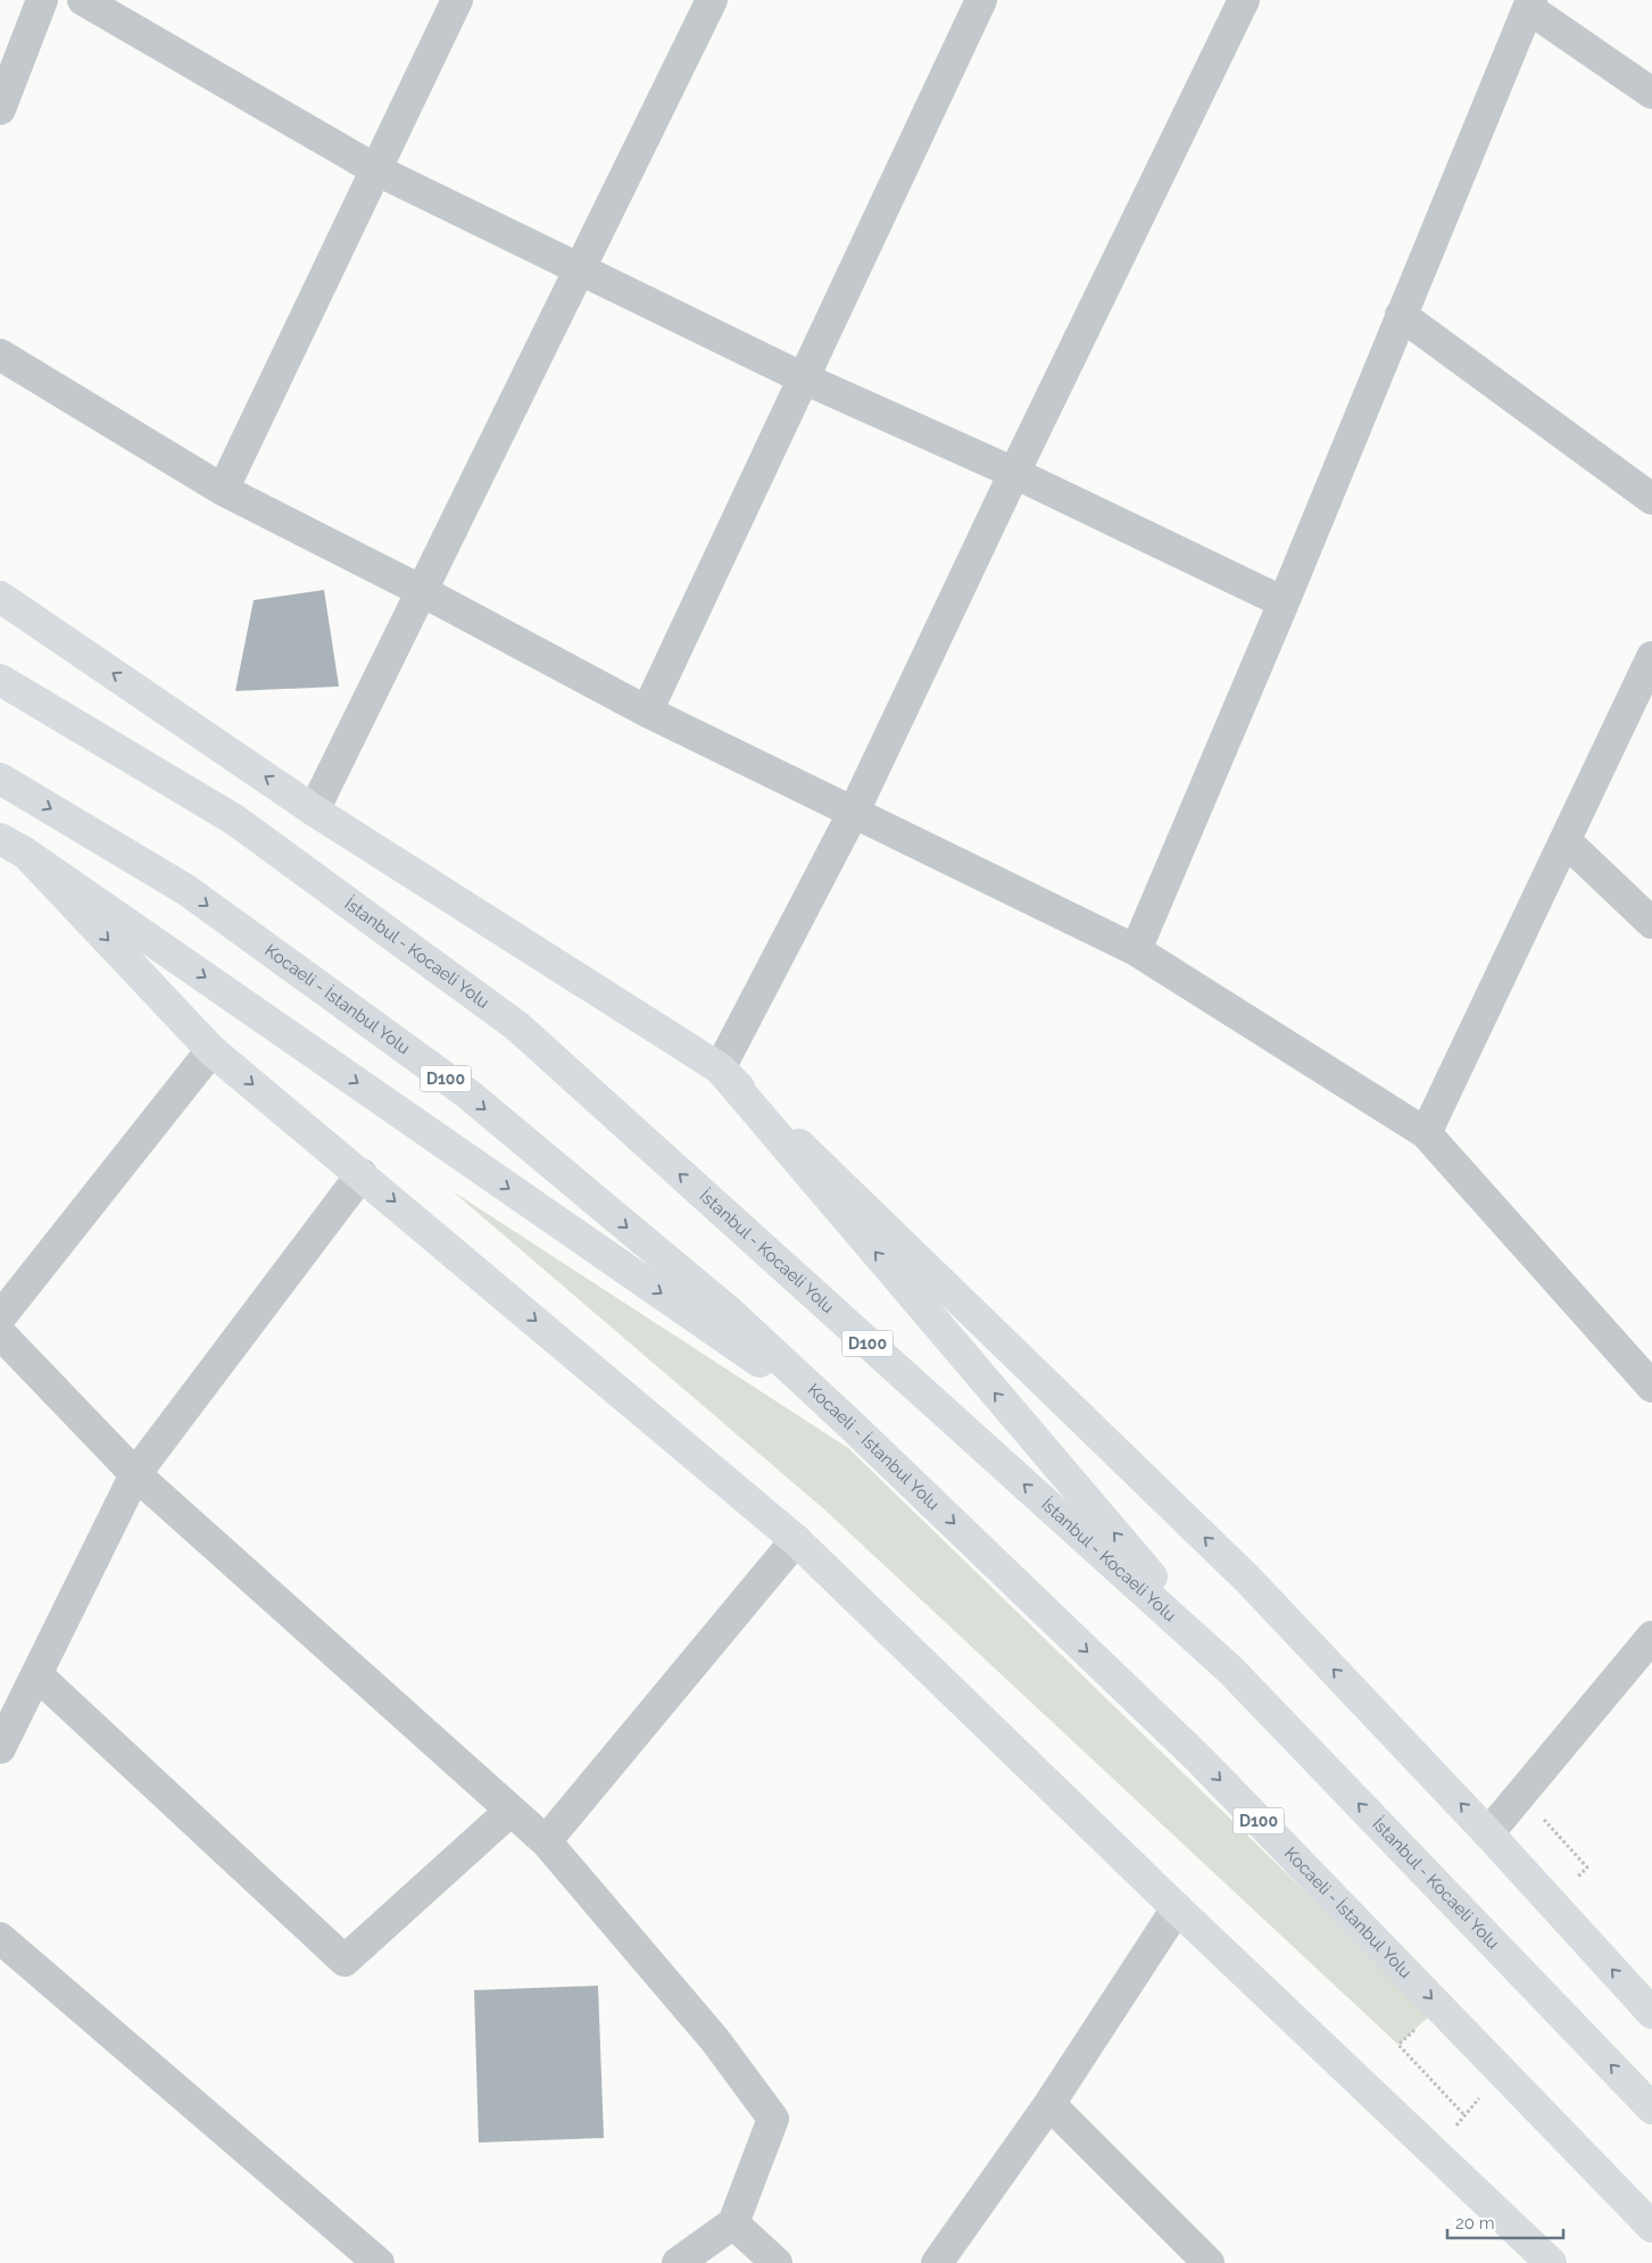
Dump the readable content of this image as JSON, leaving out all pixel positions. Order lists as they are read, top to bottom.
{
  "streets": {
    "main road": ["İstanbul - Kocaeli Yolu", "Kocaeli - İstanbul Yolu", "D100"]
  },
  "scale_bar": "20 m"
}
